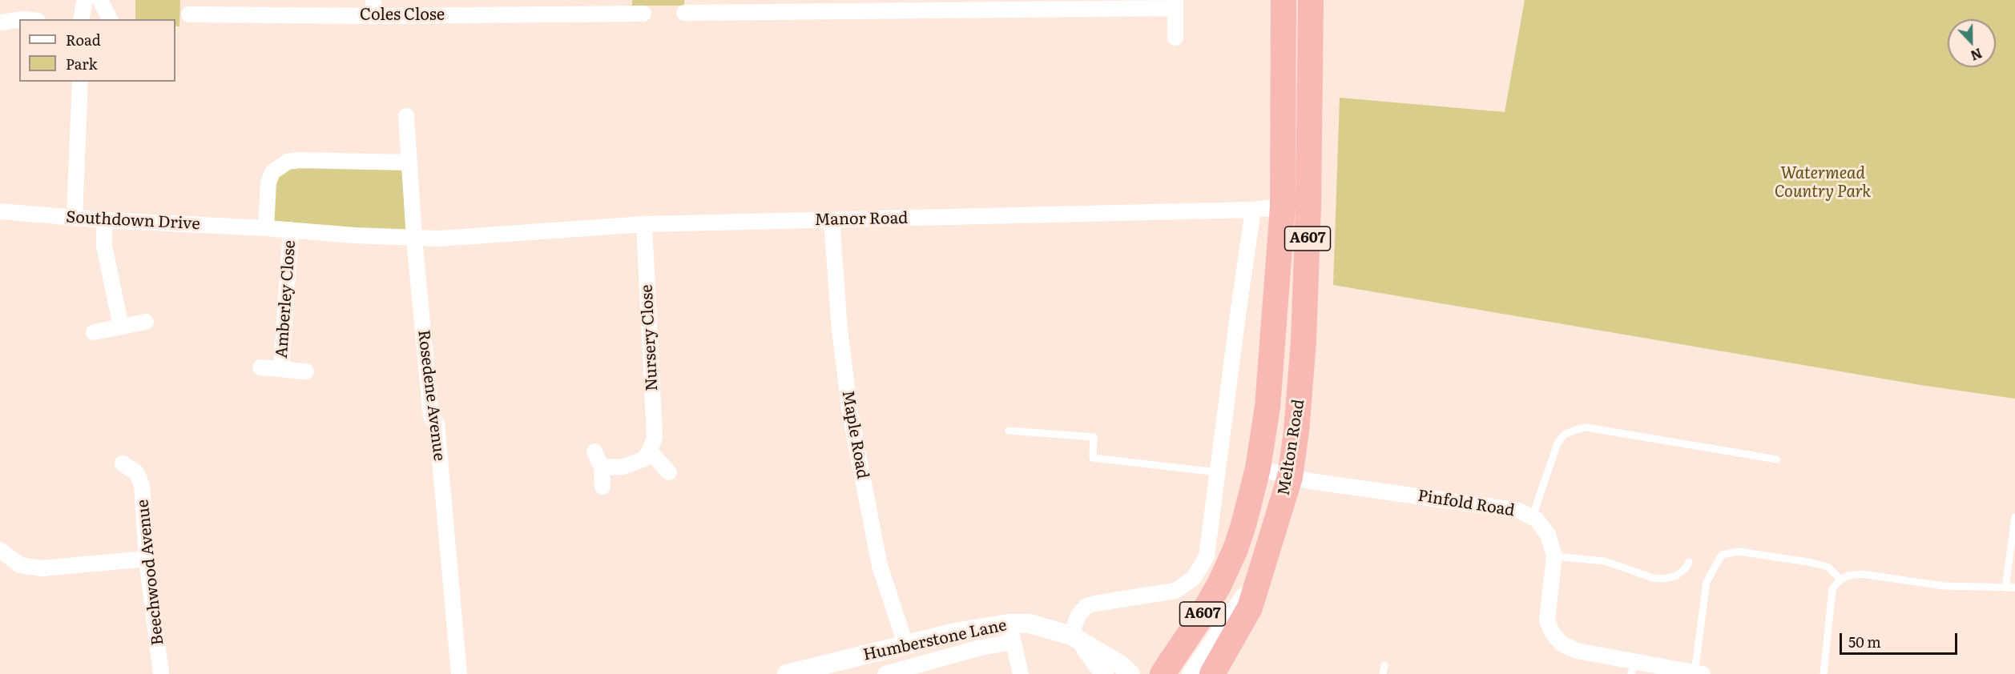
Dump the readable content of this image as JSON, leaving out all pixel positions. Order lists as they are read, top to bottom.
{
  "streets": {
    "highway": ["A607", "Melton Road"],
    "street": [
      "Coles Close",
      "Manor Road",
      "Southdown Drive",
      "Amberley Close",
      "Nursery Close",
      "Rosedene Avenue",
      "Maple Road",
      "Pinfold Road",
      "Beechwood Avenue",
      "Humberstone Lane"
    ]
  },
  "crossings": [
    ["Manor Road", "Southdown Drive"],
    ["Manor Road", "A607"],
    ["Manor Road", "Nursery Close"],
    ["Manor Road", "Maple Road"],
    ["Manor Road", "Melton Road"],
    ["Southdown Drive", "Amberley Close"],
    ["Southdown Drive", "Rosedene Avenue"],
    ["A607", "Melton Road"],
    ["Maple Road", "Humberstone Lane"],
    ["Melton Road", "Pinfold Road"]
  ],
  "parks": ["Watermead Country Park"],
  "legend": ["Road", "Park"],
  "scale_bar": "50 m",
  "north": "bottom"
}
